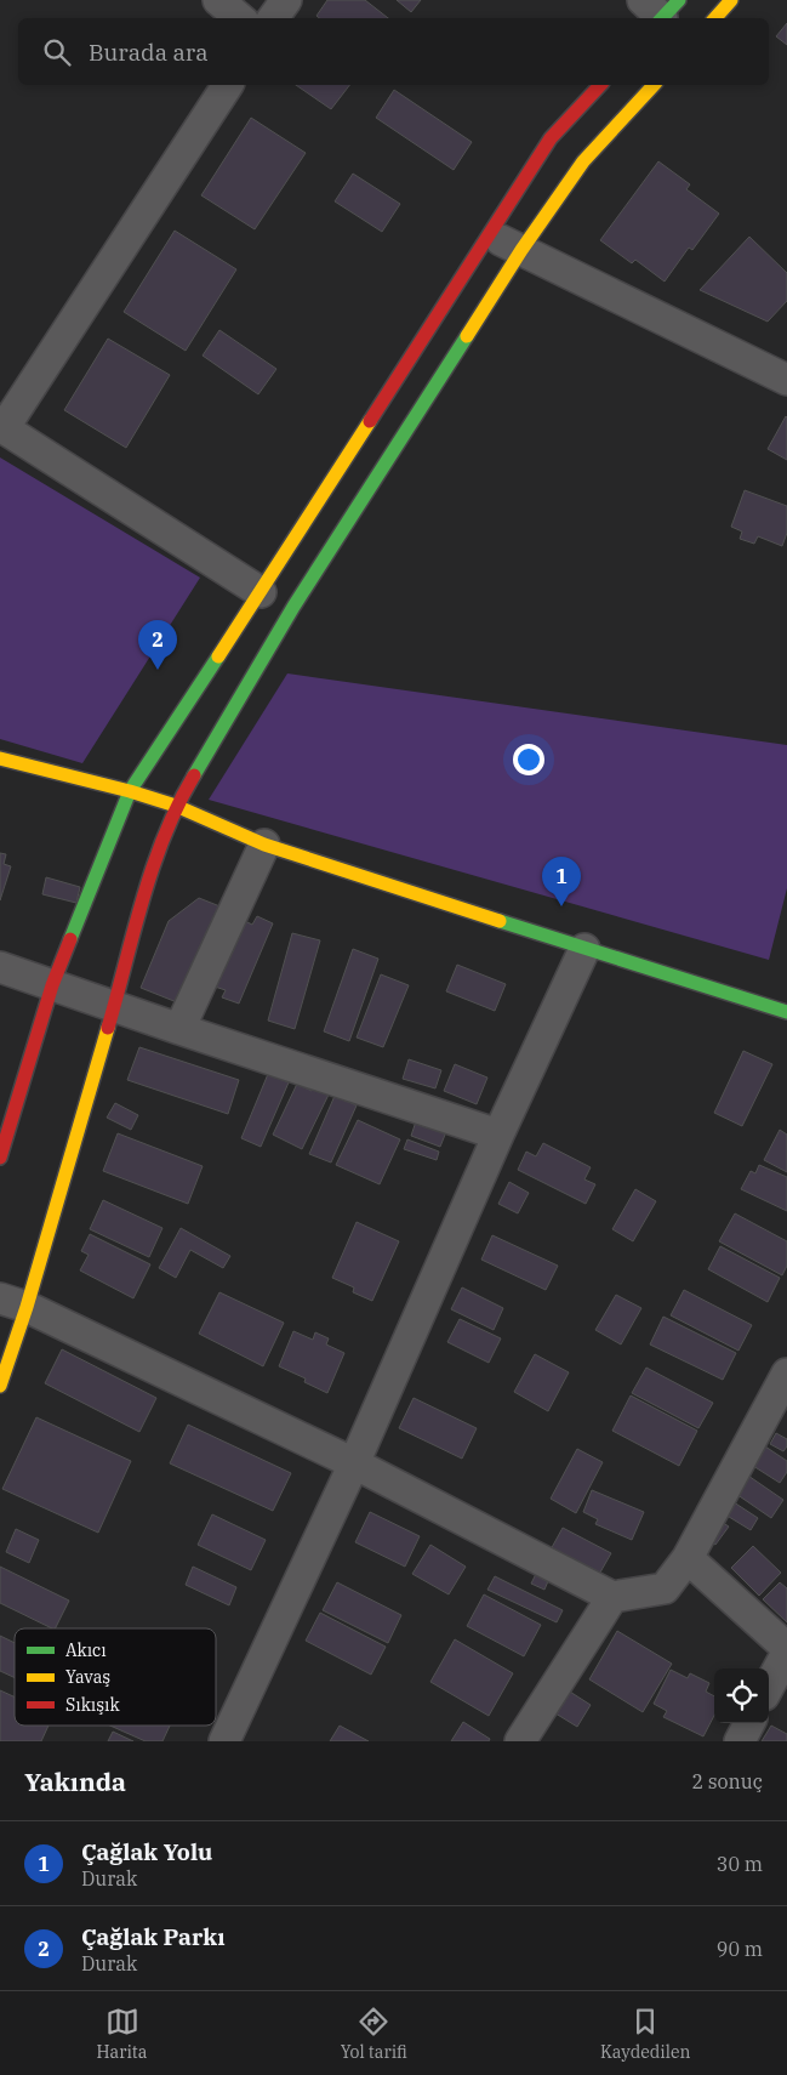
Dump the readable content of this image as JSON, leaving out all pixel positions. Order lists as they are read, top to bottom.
{
  "legend": ["Akıcı", "Yavaş", "Sıkışık"],
  "page": {
    "search": "Burada ara",
    "pins": ["2", "1"],
    "heading": ["Yakında", "2 sonuç"],
    "list": [
      {
        "mark": "1",
        "name": "Çağlak Yolu",
        "note": "Durak",
        "value": "30 m"
      },
      {
        "mark": "2",
        "name": "Çağlak Parkı",
        "note": "Durak",
        "value": "90 m"
      }
    ],
    "nav": ["Harita", "Yol tarifi", "Kaydedilen"]
  }
}
